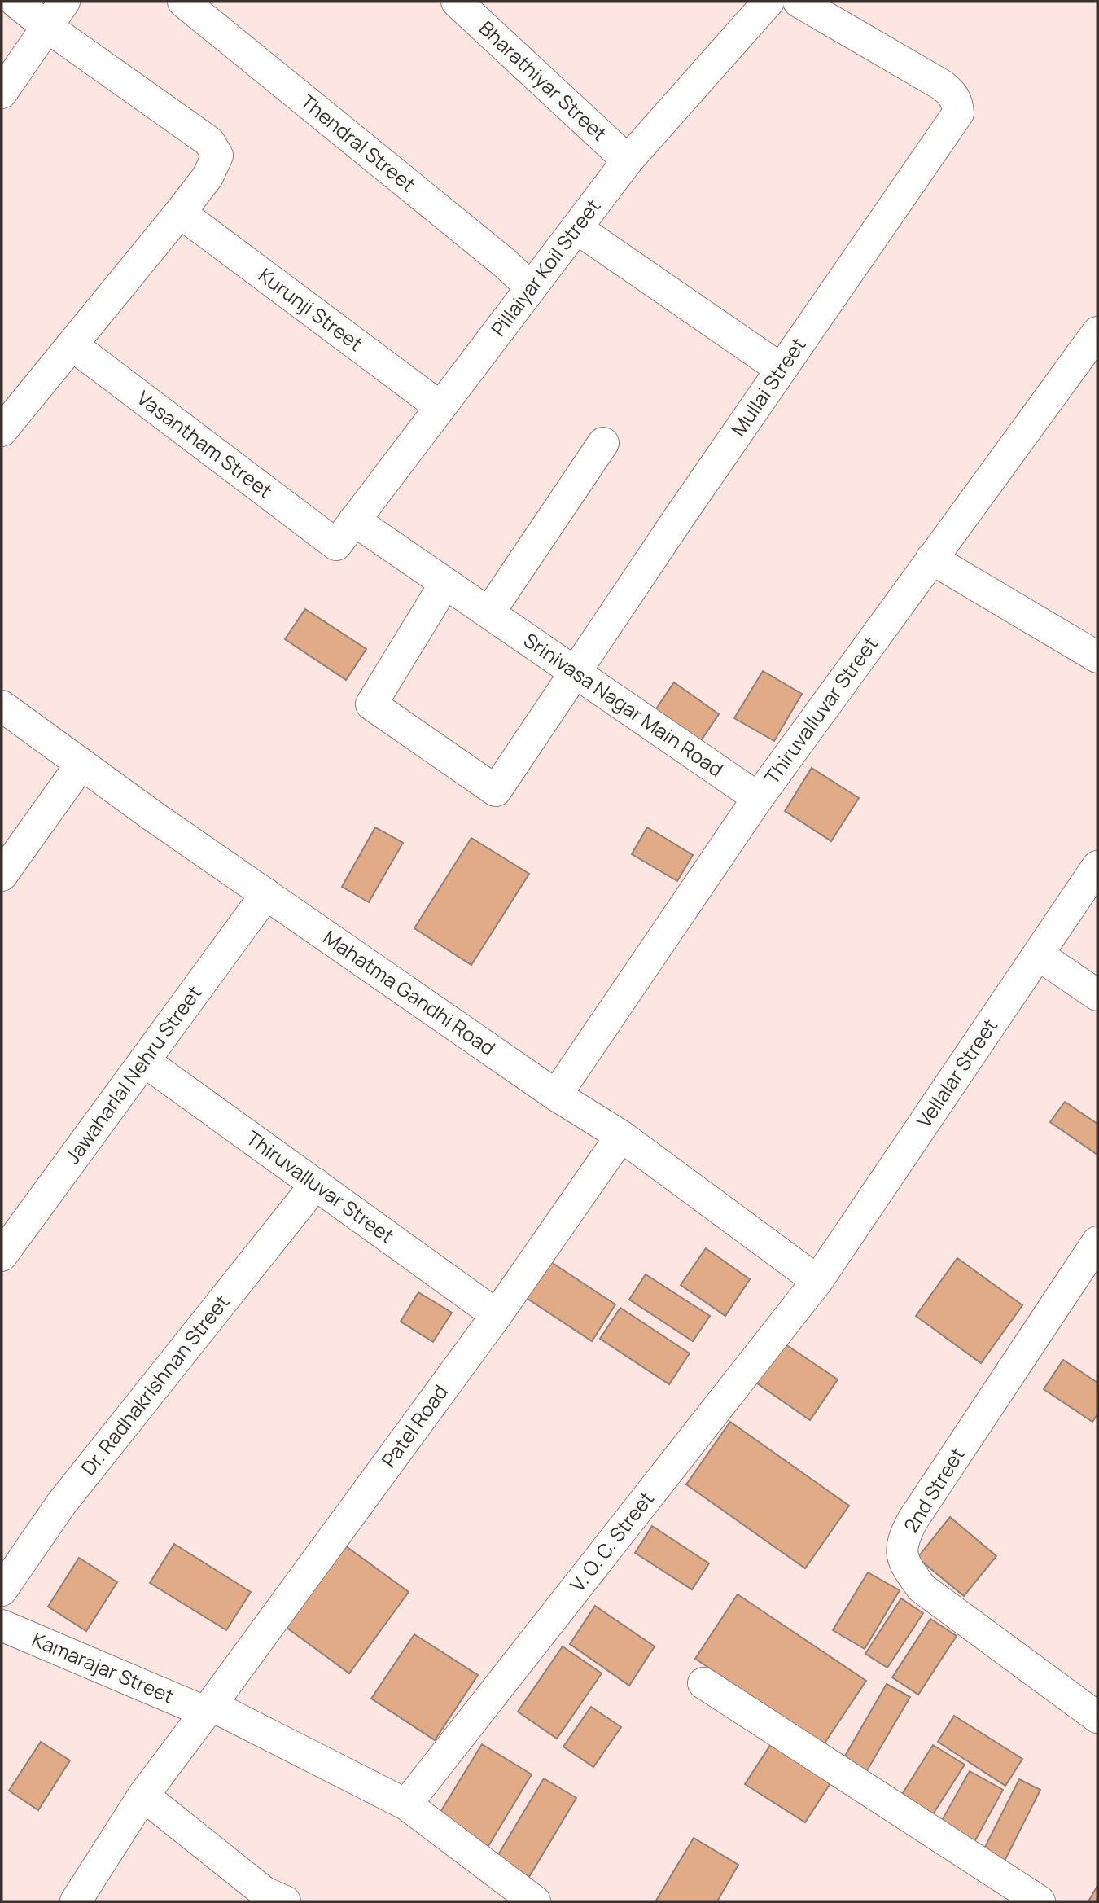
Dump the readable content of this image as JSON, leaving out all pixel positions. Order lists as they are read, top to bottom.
{
  "streets": {
    "street": [
      "Bharathiyar Street",
      "Thendral Street",
      "Pillaiyar Koil Street",
      "Kurunji Street",
      "Mullai Street",
      "Vasantham Street",
      "Srinivasa Nagar Main Road",
      "Thiruvalluvar Street",
      "Mahatma Gandhi Road",
      "Vellalar Street",
      "Jawaharlal Nehru Street",
      "Dr. Radhakrishnan Street",
      "Patel Road",
      "2nd Street",
      "V. O. C. Street",
      "Kamarajar Street"
    ]
  },
  "crossings": [
    ["Bharathiyar Street", "Pillaiyar Koil Street"],
    ["Thendral Street", "Pillaiyar Koil Street"],
    ["Pillaiyar Koil Street", "Kurunji Street"],
    ["Pillaiyar Koil Street", "Vasantham Street"],
    ["Mullai Street", "Vasantham Street"],
    ["Mullai Street", "Srinivasa Nagar Main Road"],
    ["Vasantham Street", "Srinivasa Nagar Main Road"],
    ["Srinivasa Nagar Main Road", "Thiruvalluvar Street"],
    ["Thiruvalluvar Street", "Mahatma Gandhi Road"],
    ["Thiruvalluvar Street", "Jawaharlal Nehru Street"],
    ["Thiruvalluvar Street", "Dr. Radhakrishnan Street"],
    ["Thiruvalluvar Street", "Patel Road"],
    ["Mahatma Gandhi Road", "Vellalar Street"],
    ["Mahatma Gandhi Road", "Jawaharlal Nehru Street"],
    ["Mahatma Gandhi Road", "Patel Road"],
    ["Mahatma Gandhi Road", "V. O. C. Street"],
    ["Vellalar Street", "V. O. C. Street"],
    ["Patel Road", "Kamarajar Street"],
    ["V. O. C. Street", "Kamarajar Street"]
  ]
}
